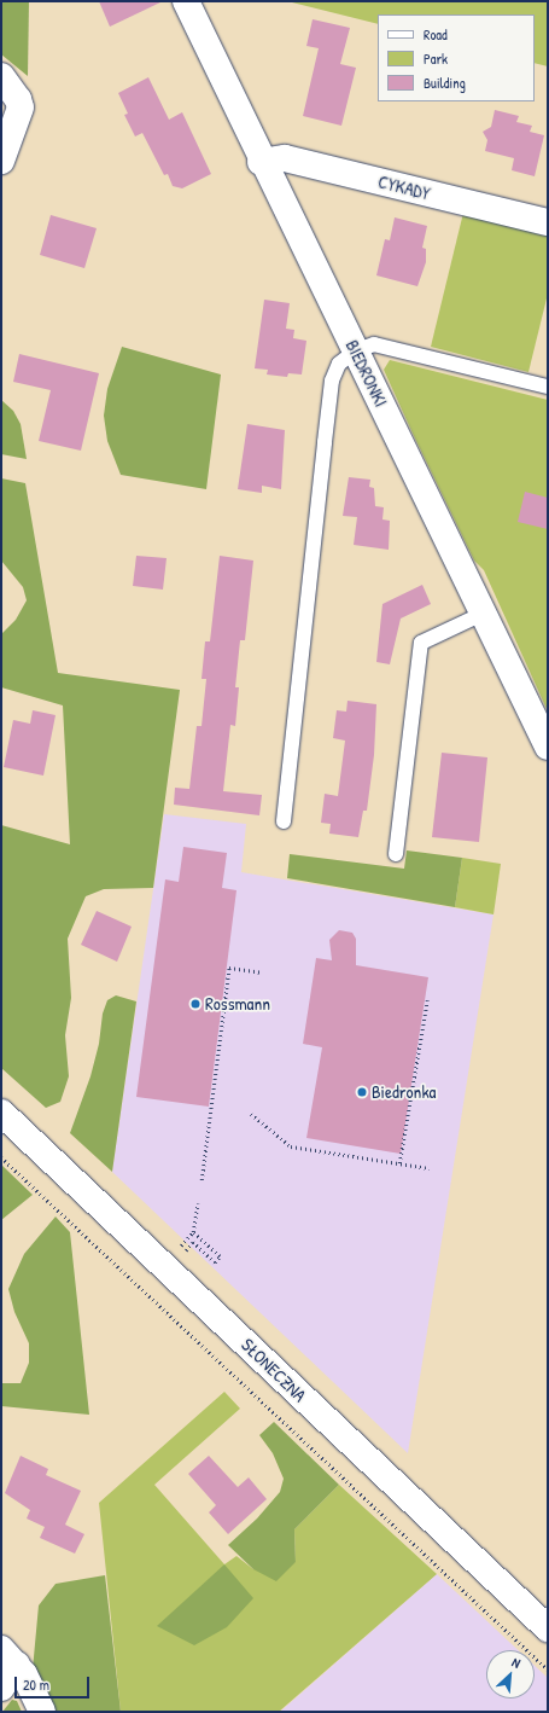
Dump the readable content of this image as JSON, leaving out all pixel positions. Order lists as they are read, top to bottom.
{
  "streets": {
    "street": ["CYKADY", "BIEDRONKI", "SŁONECZNA"]
  },
  "crossings": [
    ["CYKADY", "BIEDRONKI"]
  ],
  "places": ["Rossmann", "Biedronka"],
  "legend": ["Road", "Park", "Building"],
  "scale_bar": "20 m",
  "north": "top right"
}
